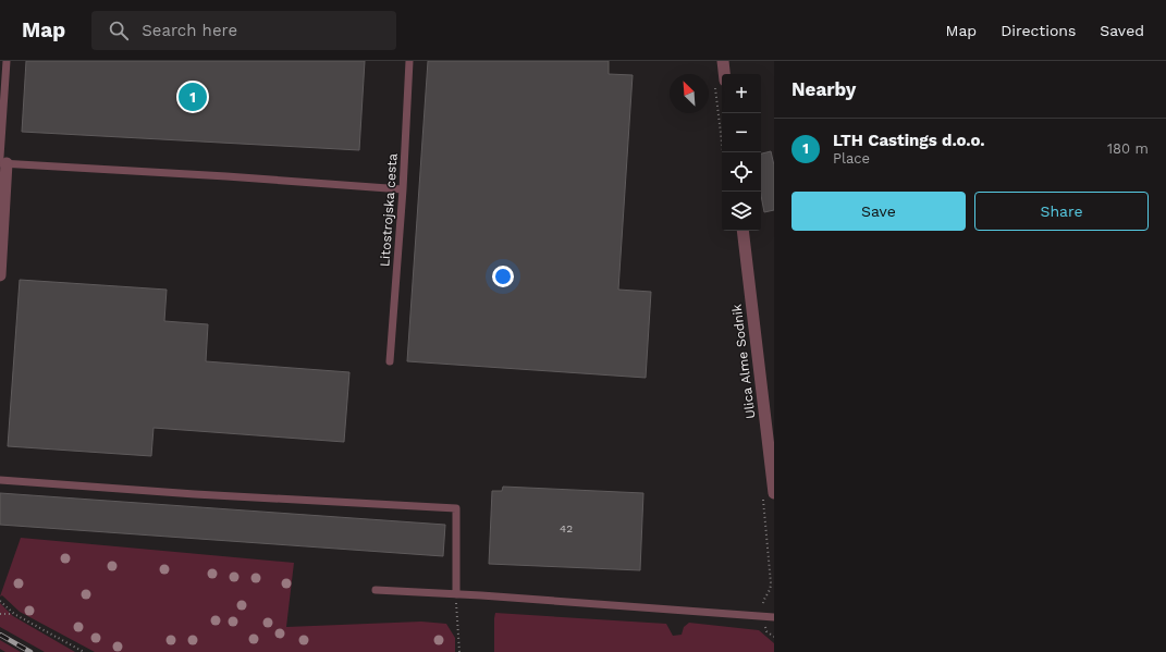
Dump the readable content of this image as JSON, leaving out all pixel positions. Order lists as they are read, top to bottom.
{
  "streets": {
    "street": ["Ulica Alme Sodnik"],
    "lane": ["Litostrojska cesta"]
  },
  "house_numbers": ["42"],
  "north": "top left",
  "page": {
    "header": "Map",
    "search": "Search here",
    "nav": ["Map", "Directions", "Saved"],
    "heading": "Nearby",
    "map_buttons": ["+", "−"],
    "pins": "1",
    "list": [
      {
        "mark": "1",
        "name": "LTH Castings d.o.o.",
        "note": "Place",
        "value": "180 m"
      }
    ],
    "buttons": ["Save", "Share"]
  }
}
